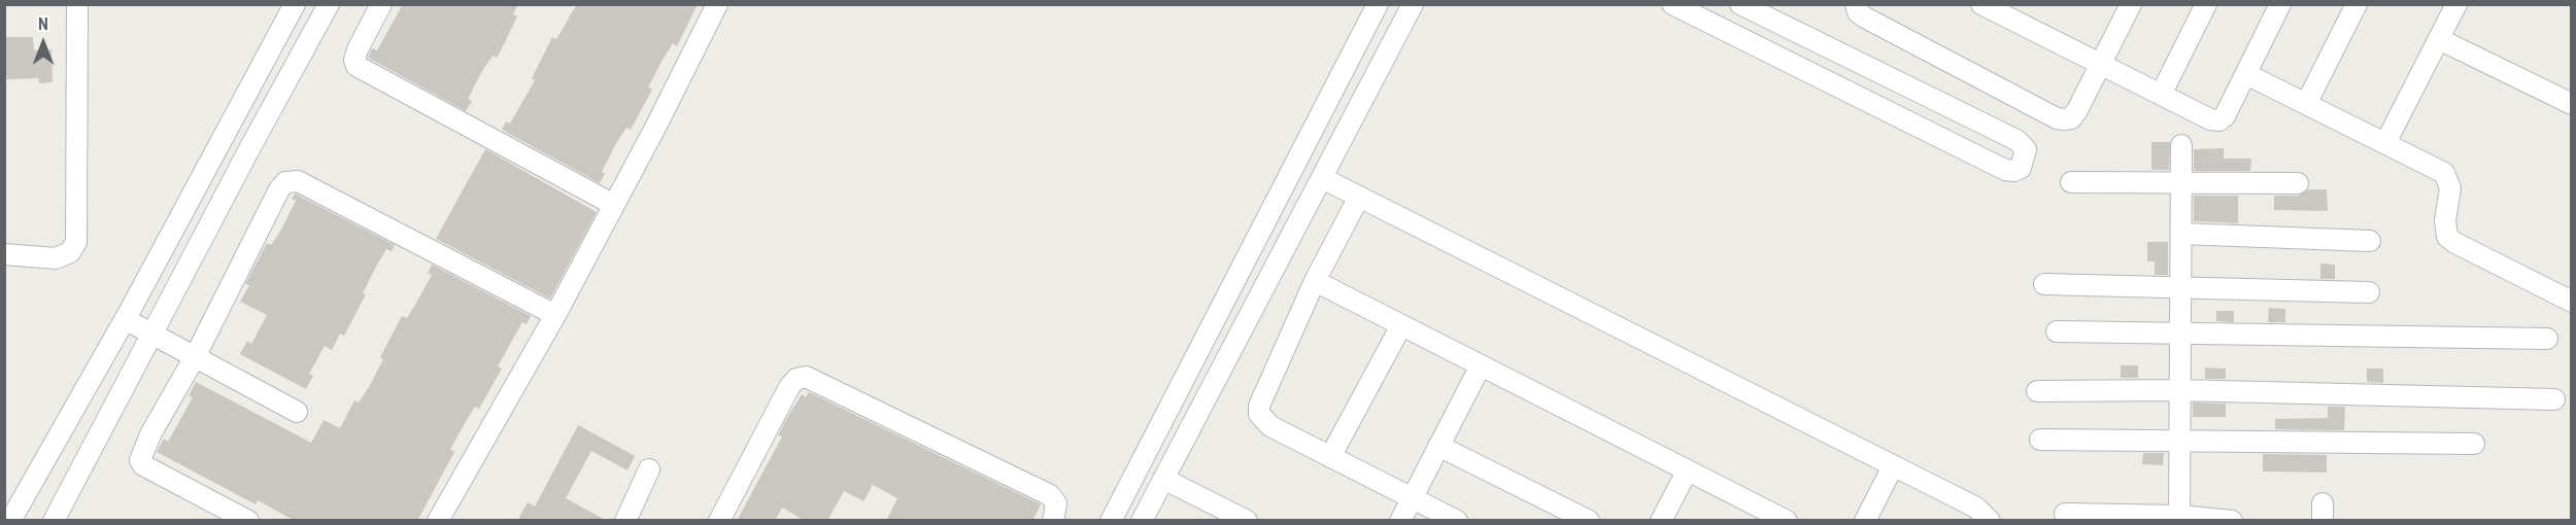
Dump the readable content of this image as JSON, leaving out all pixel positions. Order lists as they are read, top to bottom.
{
  "north": "top"
}
